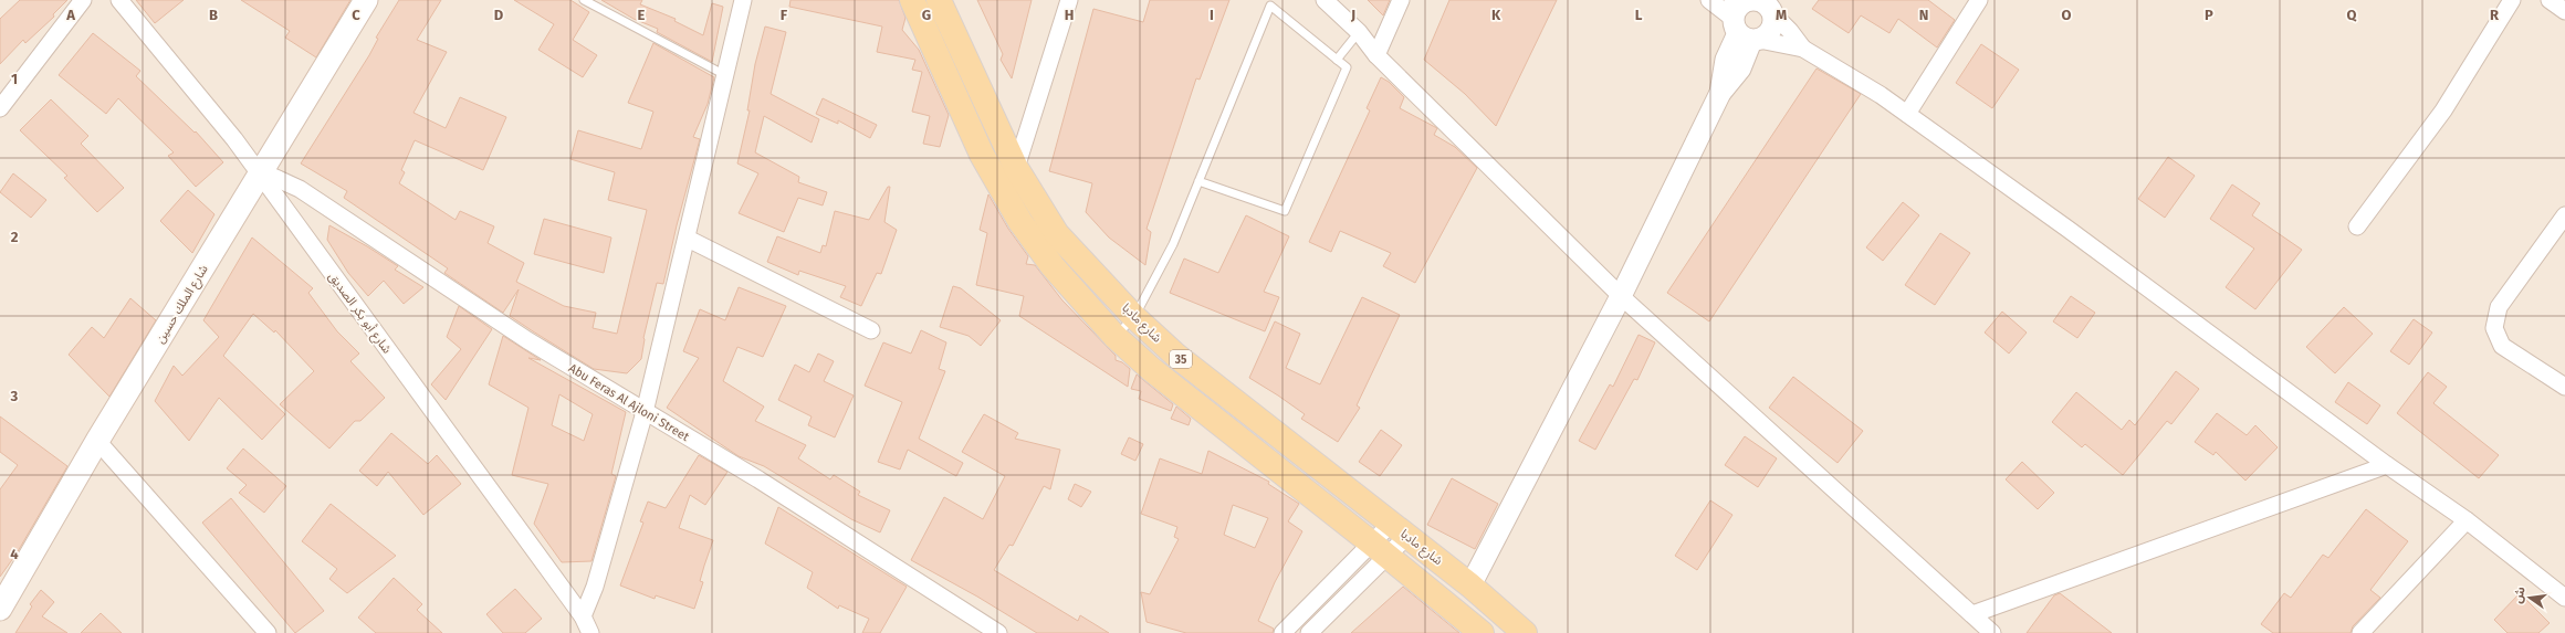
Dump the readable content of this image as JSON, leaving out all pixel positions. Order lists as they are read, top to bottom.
{
  "streets": {
    "main road": ["شارع الملك حسين", "شارع مادبا", "35"],
    "street": ["شارع أبو بكر الصديق", "Abu Feras Al Ajloni Street"]
  },
  "crossings": [
    ["شارع الملك حسين", "شارع أبو بكر الصديق"],
    ["شارع الملك حسين", "Abu Feras Al Ajloni Street"],
    ["شارع أبو بكر الصديق", "Abu Feras Al Ajloni Street"]
  ],
  "north": "left",
  "grid": {
    "columns": [
      "A",
      "B",
      "C",
      "D",
      "E",
      "F",
      "G",
      "H",
      "I",
      "J",
      "K",
      "L",
      "M",
      "N",
      "O",
      "P",
      "Q",
      "R"
    ],
    "rows": [
      "1",
      "2",
      "3",
      "4"
    ]
  }
}
